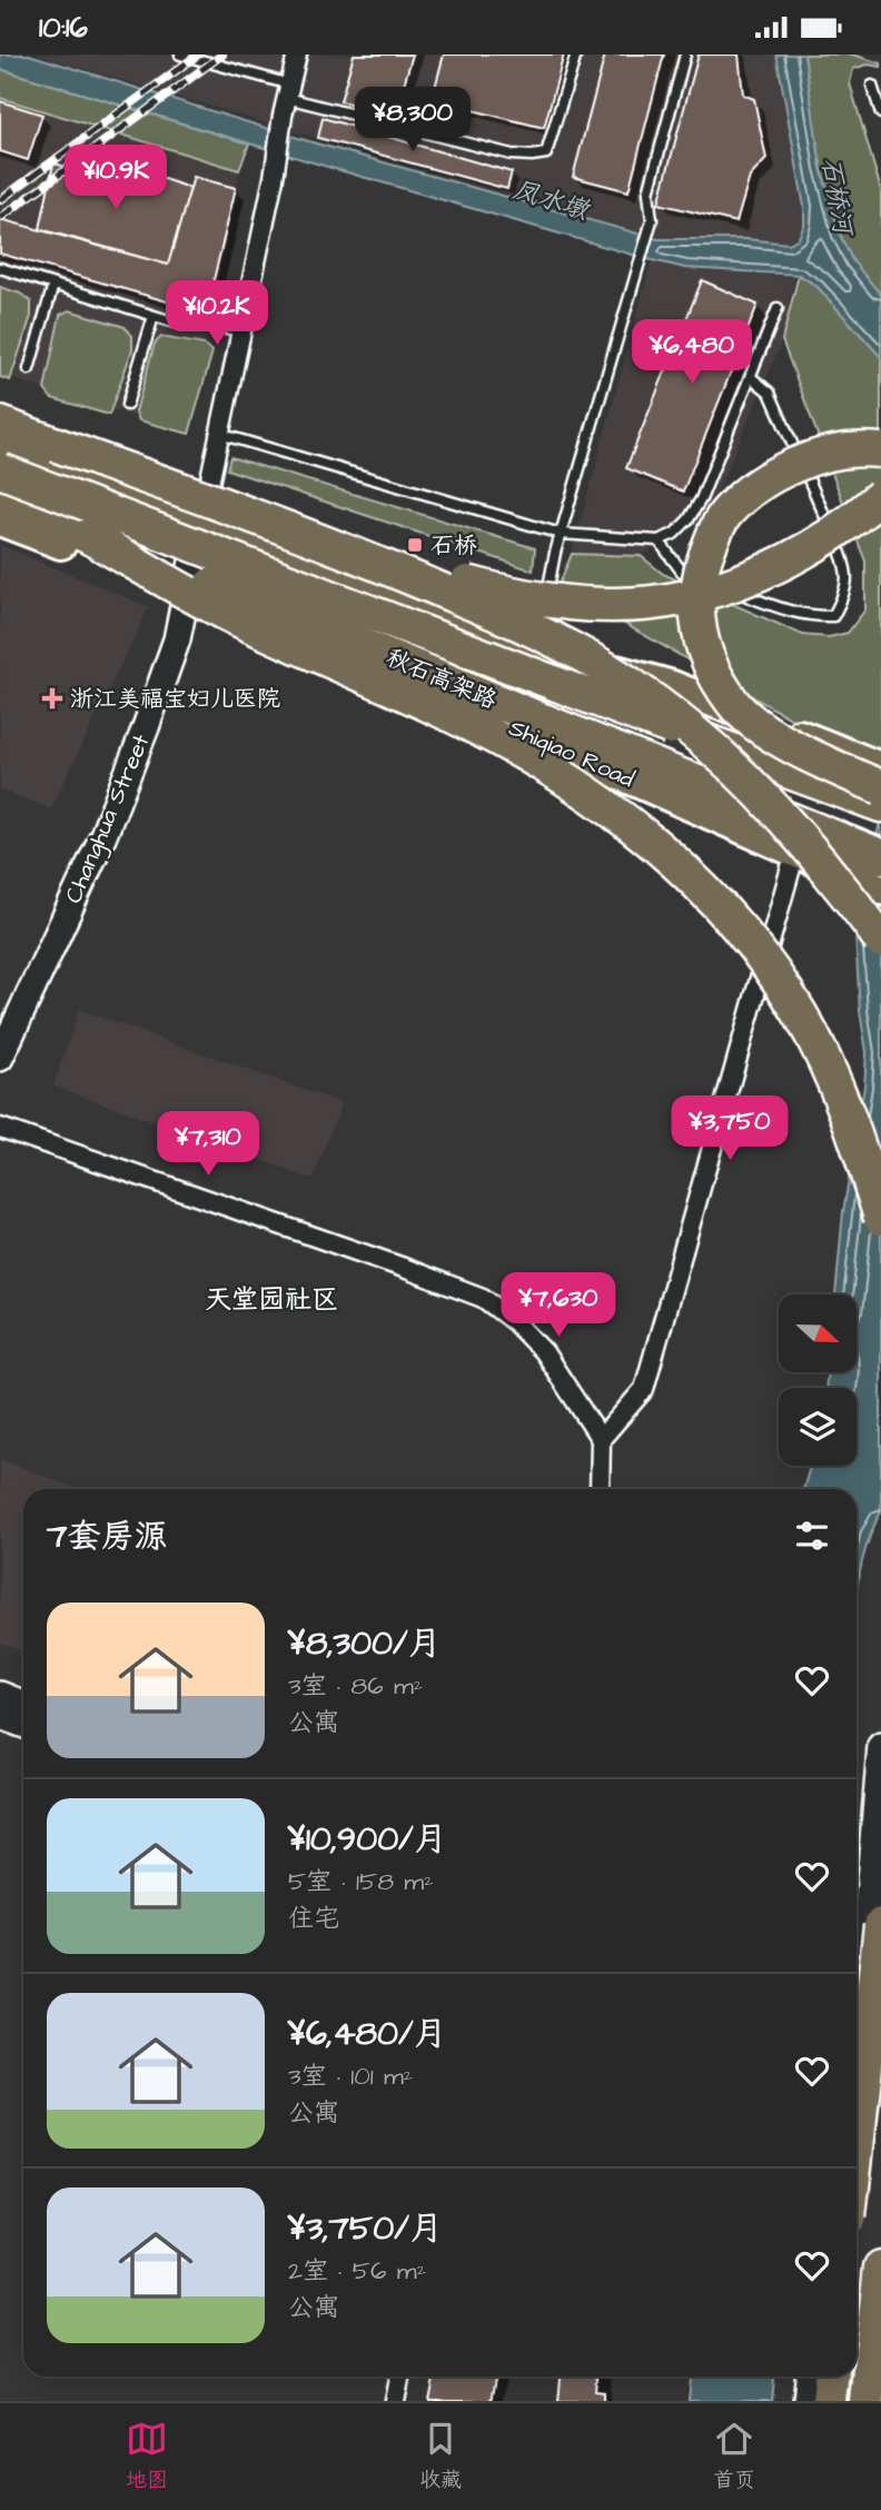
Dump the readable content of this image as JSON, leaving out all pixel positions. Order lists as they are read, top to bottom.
{
  "streets": {
    "highway": ["秋石高架路"],
    "main road": ["Shiqiao Road"],
    "street": ["Changhua Street"]
  },
  "crossings": [
    ["Shiqiao Road", "Changhua Street"]
  ],
  "districts": ["天堂园社区"],
  "water": ["石桥河", "凤水墩"],
  "places": {
    "transit": ["石桥"],
    "health": ["浙江美福宝妇儿医院"]
  },
  "north": "right",
  "page": {
    "status": "10:16",
    "price": [
      "¥8,300",
      "¥10.9K",
      "¥10.2K",
      "¥6,480",
      "¥3,750",
      "¥7,310",
      "¥7,630"
    ],
    "heading": "7套房源",
    "list": [
      {
        "name": "¥8,300/月",
        "note": "3室 · 86 m² · 公寓"
      },
      {
        "name": "¥10,900/月",
        "note": "5室 · 158 m² · 住宅"
      },
      {
        "name": "¥6,480/月",
        "note": "3室 · 101 m² · 公寓"
      },
      {
        "name": "¥3,750/月",
        "note": "2室 · 56 m² · 公寓"
      }
    ],
    "tabs": ["地图", "收藏", "首页"]
  }
}
